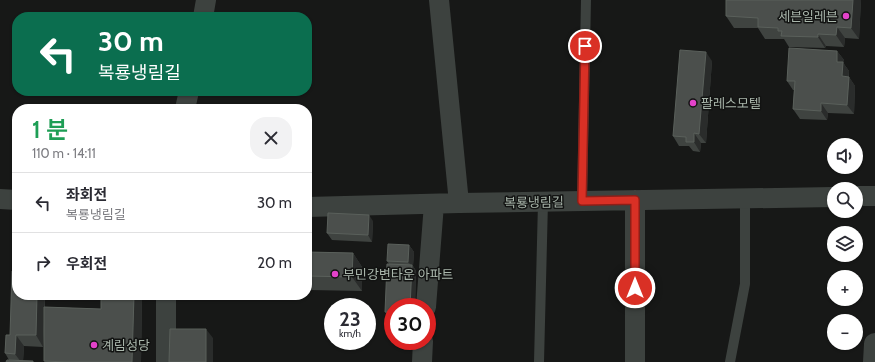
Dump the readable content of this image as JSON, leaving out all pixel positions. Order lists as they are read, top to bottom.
{
  "streets": {
    "street": ["복룡냉림길"]
  },
  "places": [
    "세븐일레븐",
    "팔레스모텔",
    "부민강변타운 아파트",
    "계림성당"
  ],
  "page": {
    "turn": ["30 m", "복룡냉림길"],
    "heading": ["1 분", "110 m · 14:11"],
    "map_buttons": ["+", "−"],
    "list": [
      {
        "name": "좌회전",
        "note": "복룡냉림길",
        "value": "30 m"
      },
      {
        "name": "우회전",
        "value": "20 m"
      }
    ],
    "speed": "23 km/h",
    "limit": "30"
  }
}
